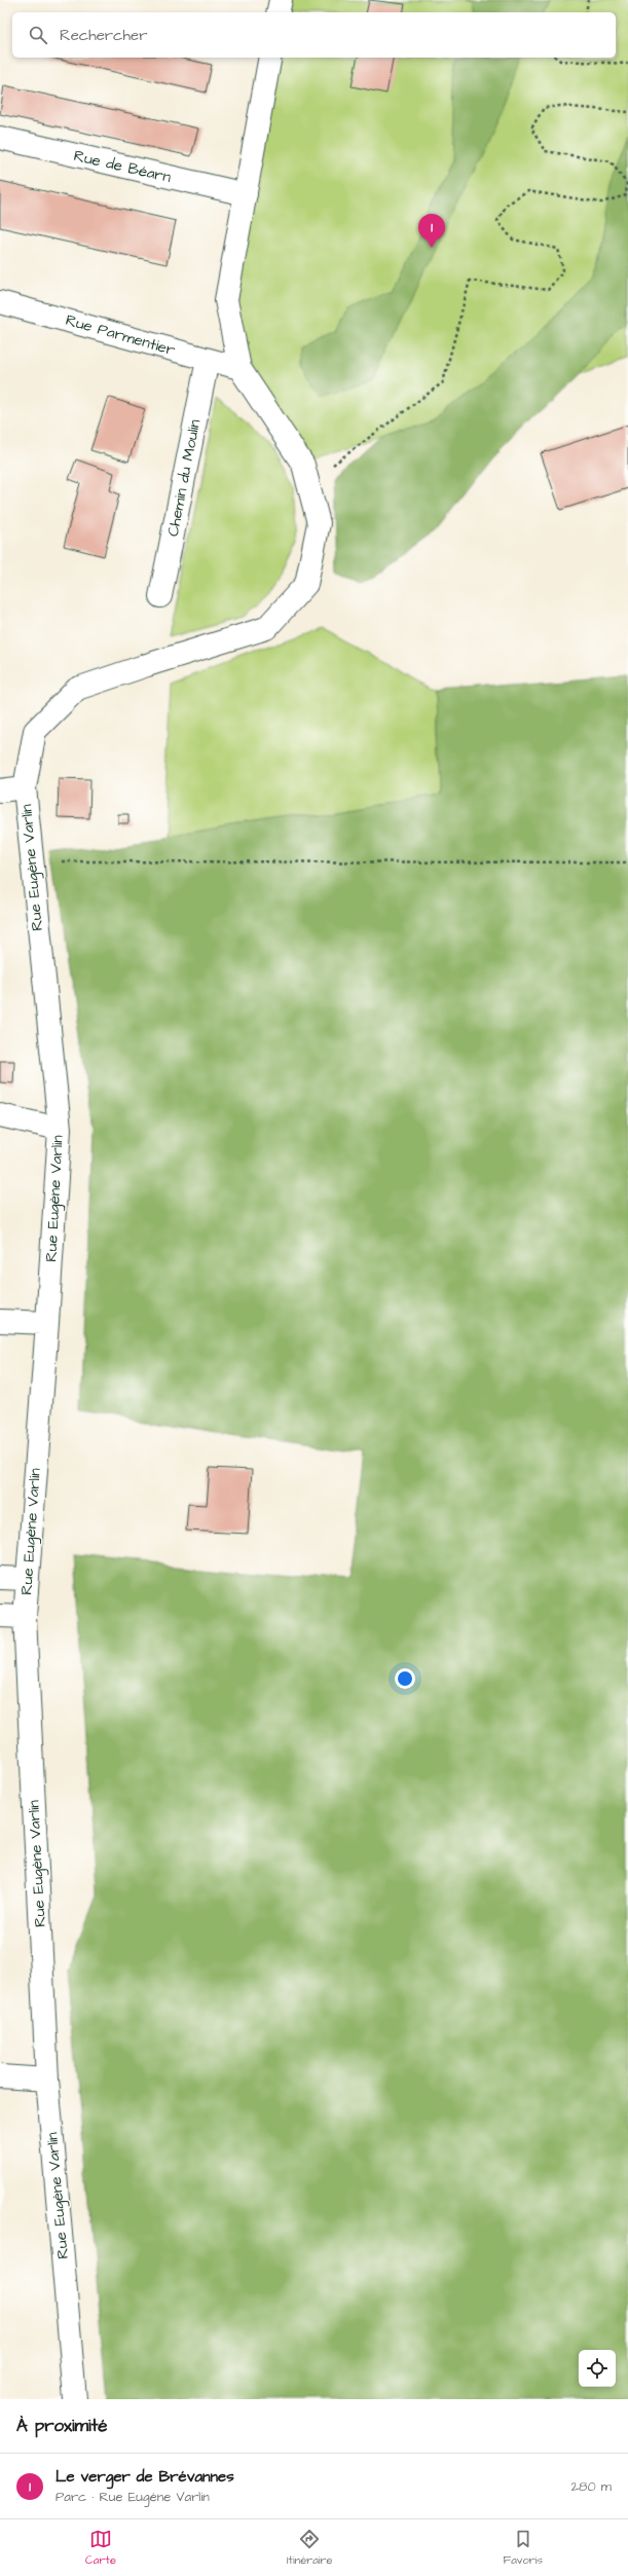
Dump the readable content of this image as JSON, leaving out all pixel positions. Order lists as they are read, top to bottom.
{
  "streets": {
    "street": [
      "Rue de Béarn",
      "Rue Parmentier",
      "Chemin du Moulin",
      "Rue Eugène Varlin"
    ]
  },
  "crossings": [
    ["Rue de Béarn", "Rue Eugène Varlin"],
    ["Rue Parmentier", "Chemin du Moulin"],
    ["Rue Parmentier", "Rue Eugène Varlin"]
  ],
  "page": {
    "search": "Rechercher",
    "pins": "1",
    "heading": "À proximité",
    "list": [
      {
        "mark": "1",
        "name": "Le verger de Brévannes",
        "note": "Parc · Rue Eugène Varlin",
        "value": "280 m"
      }
    ],
    "nav": ["Carte", "Itinéraire", "Favoris"]
  }
}
